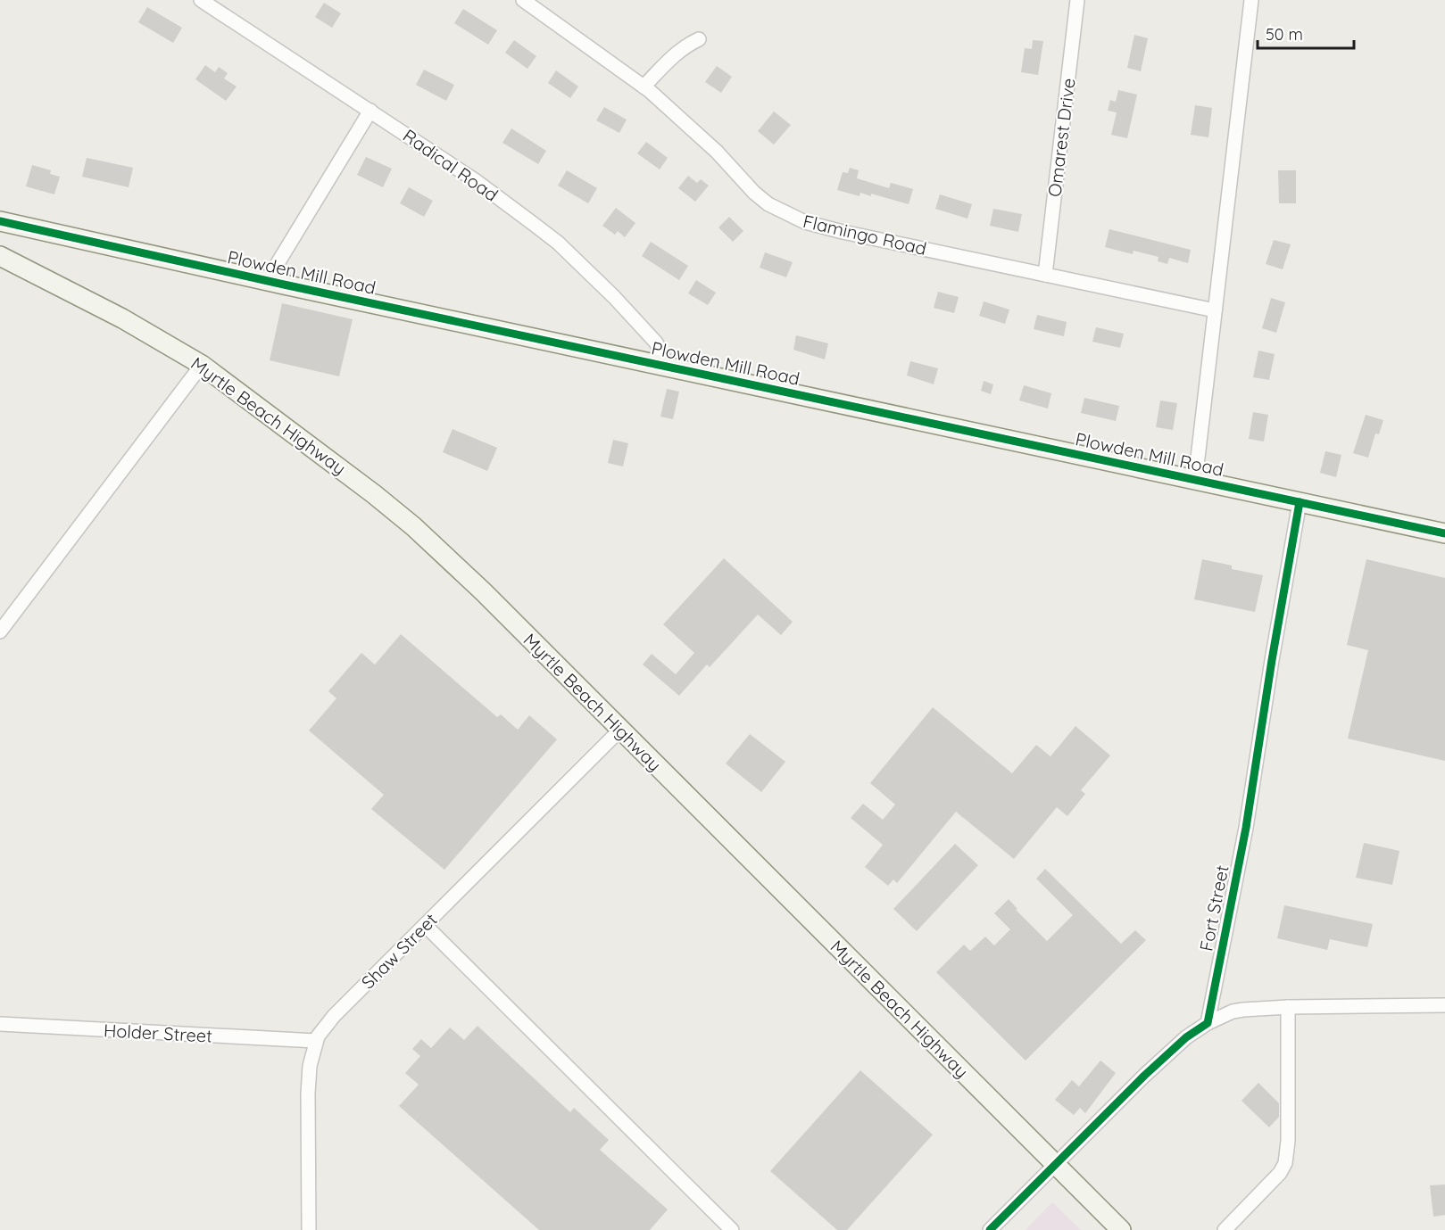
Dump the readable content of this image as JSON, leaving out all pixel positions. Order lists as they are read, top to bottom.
{
  "streets": {
    "main road": ["Plowden Mill Road", "Myrtle Beach Highway"],
    "street": [
      "Omarest Drive",
      "Radical Road",
      "Flamingo Road",
      "Fort Street",
      "Shaw Street",
      "Holder Street"
    ]
  },
  "crossings": [
    ["Omarest Drive", "Flamingo Road"],
    ["Radical Road", "Plowden Mill Road"],
    ["Plowden Mill Road", "Fort Street"],
    ["Myrtle Beach Highway", "Shaw Street"],
    ["Shaw Street", "Holder Street"]
  ],
  "scale_bar": "50 m"
}
